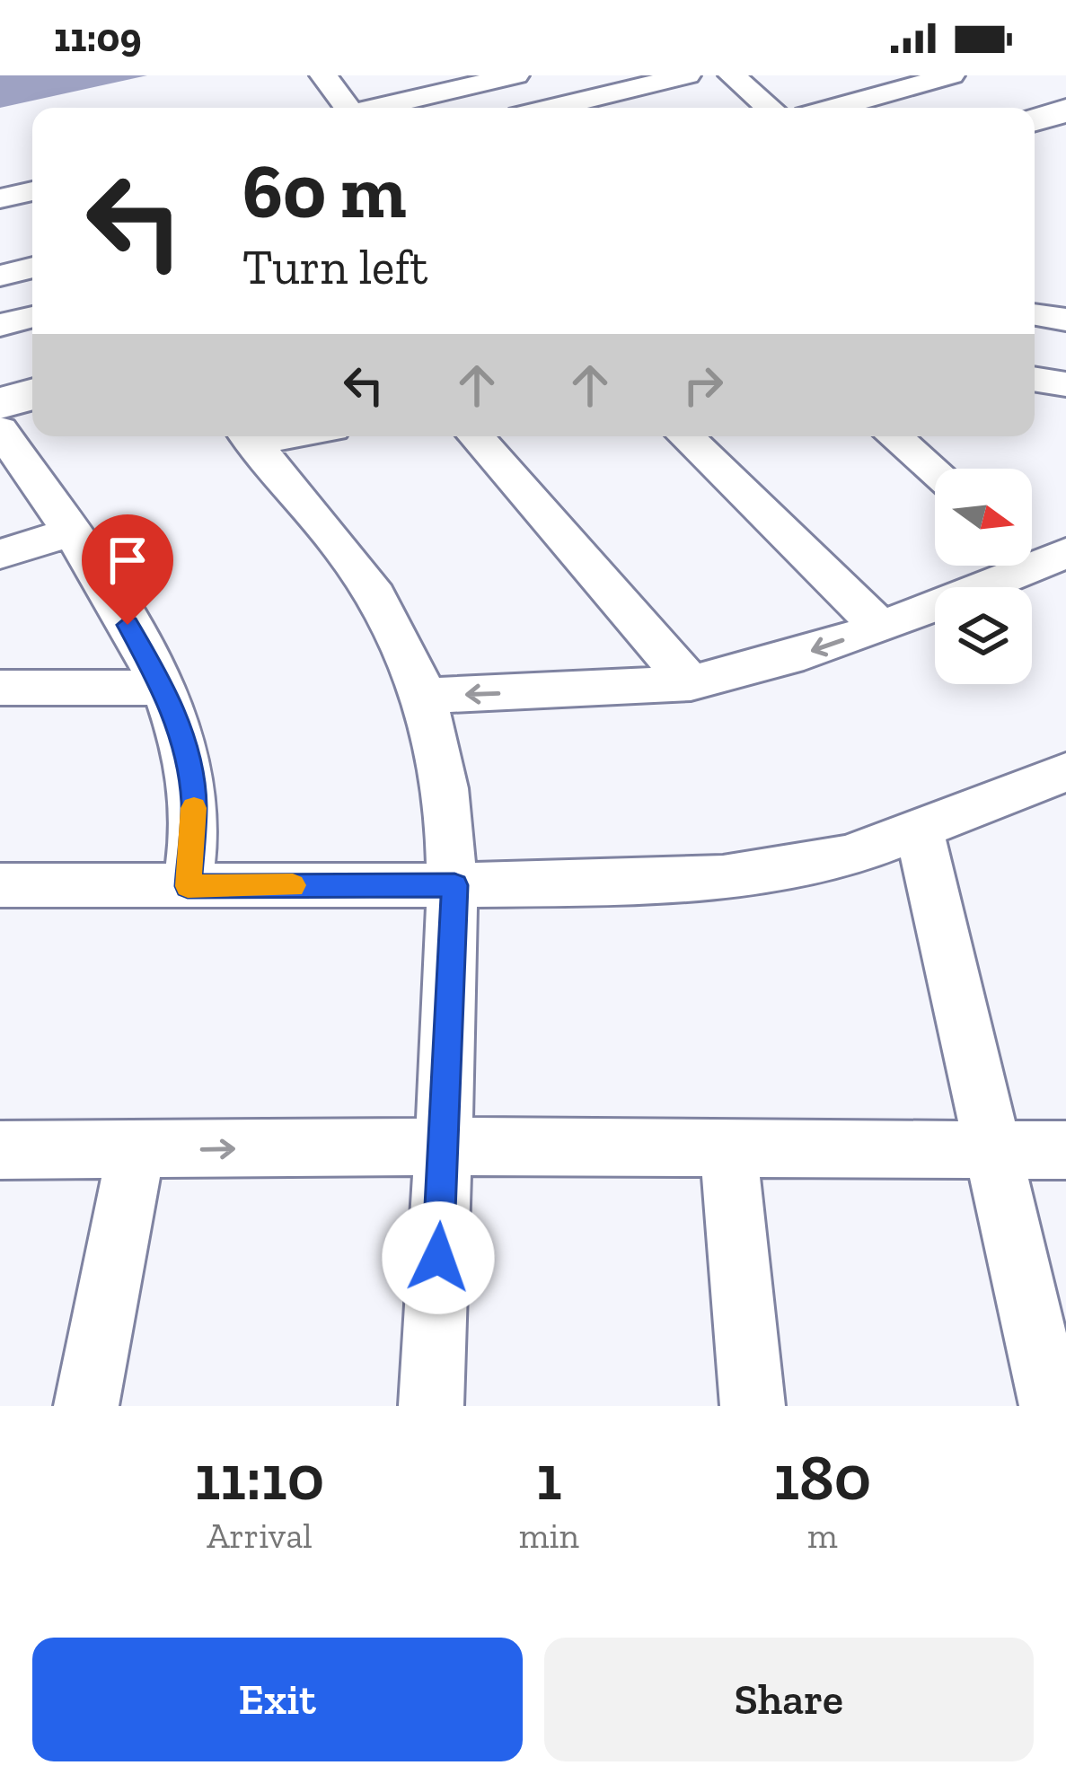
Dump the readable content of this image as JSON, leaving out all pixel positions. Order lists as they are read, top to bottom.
{
  "north": "right",
  "page": {
    "status": "11:09",
    "turn": ["60 m", "Turn left"],
    "eta": [
      "11:10",
      "Arrival",
      "1",
      "min",
      "180",
      "m"
    ],
    "buttons": ["Exit", "Share"]
  }
}
